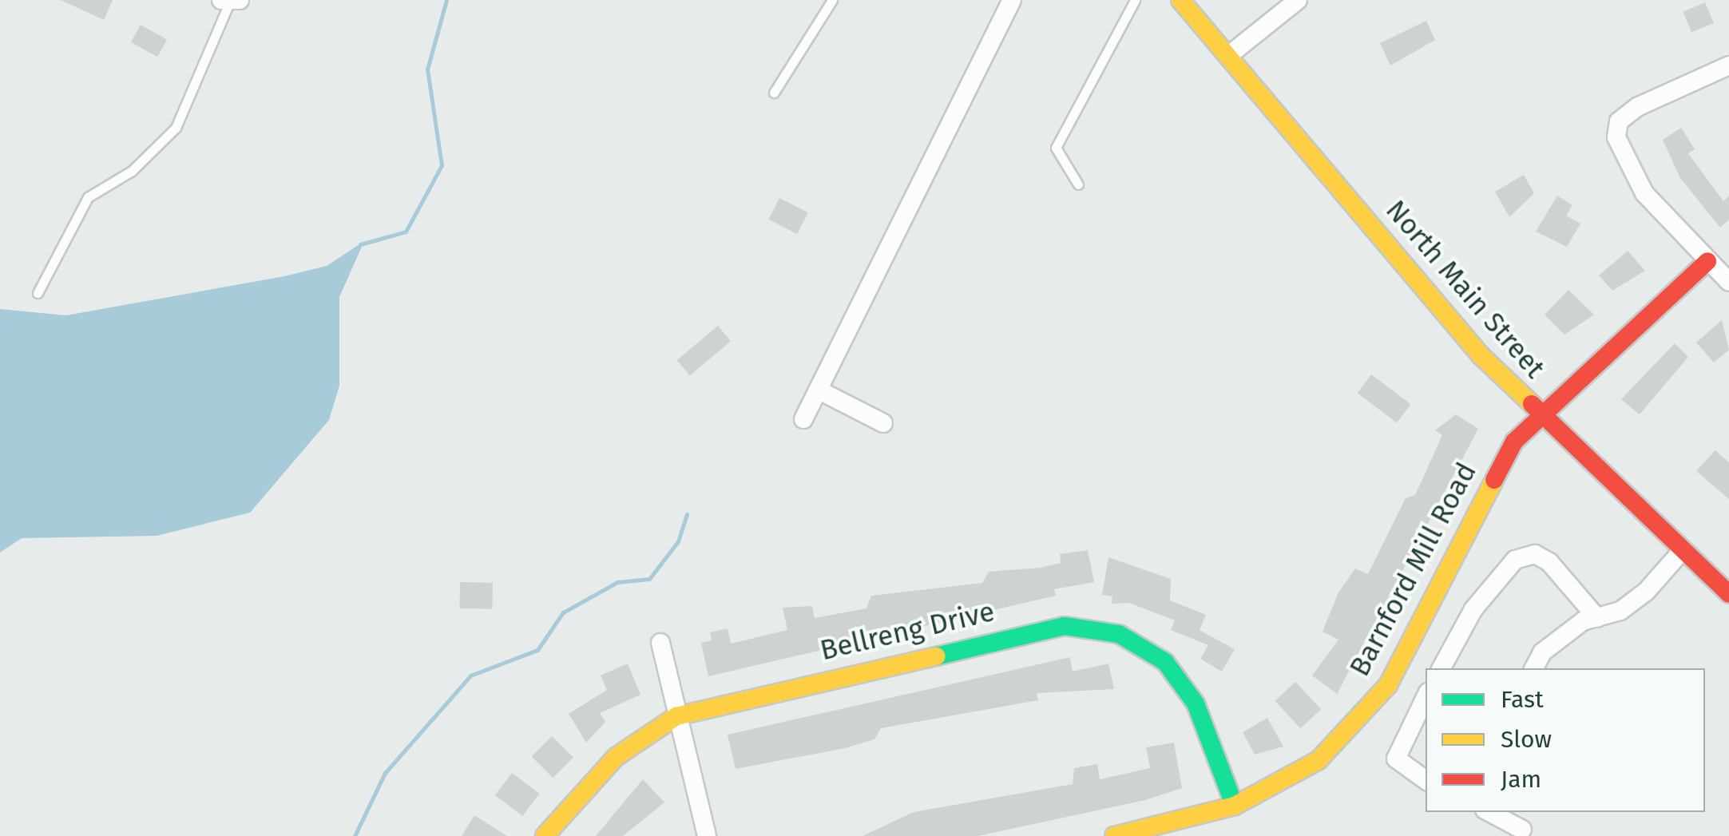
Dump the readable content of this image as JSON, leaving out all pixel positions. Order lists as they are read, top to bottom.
{
  "streets": {
    "street": ["North Main Street", "Barnford Mill Road", "Bellreng Drive"]
  },
  "crossings": [
    ["North Main Street", "Barnford Mill Road"],
    ["Barnford Mill Road", "Bellreng Drive"]
  ],
  "legend": ["Fast", "Slow", "Jam"]
}
